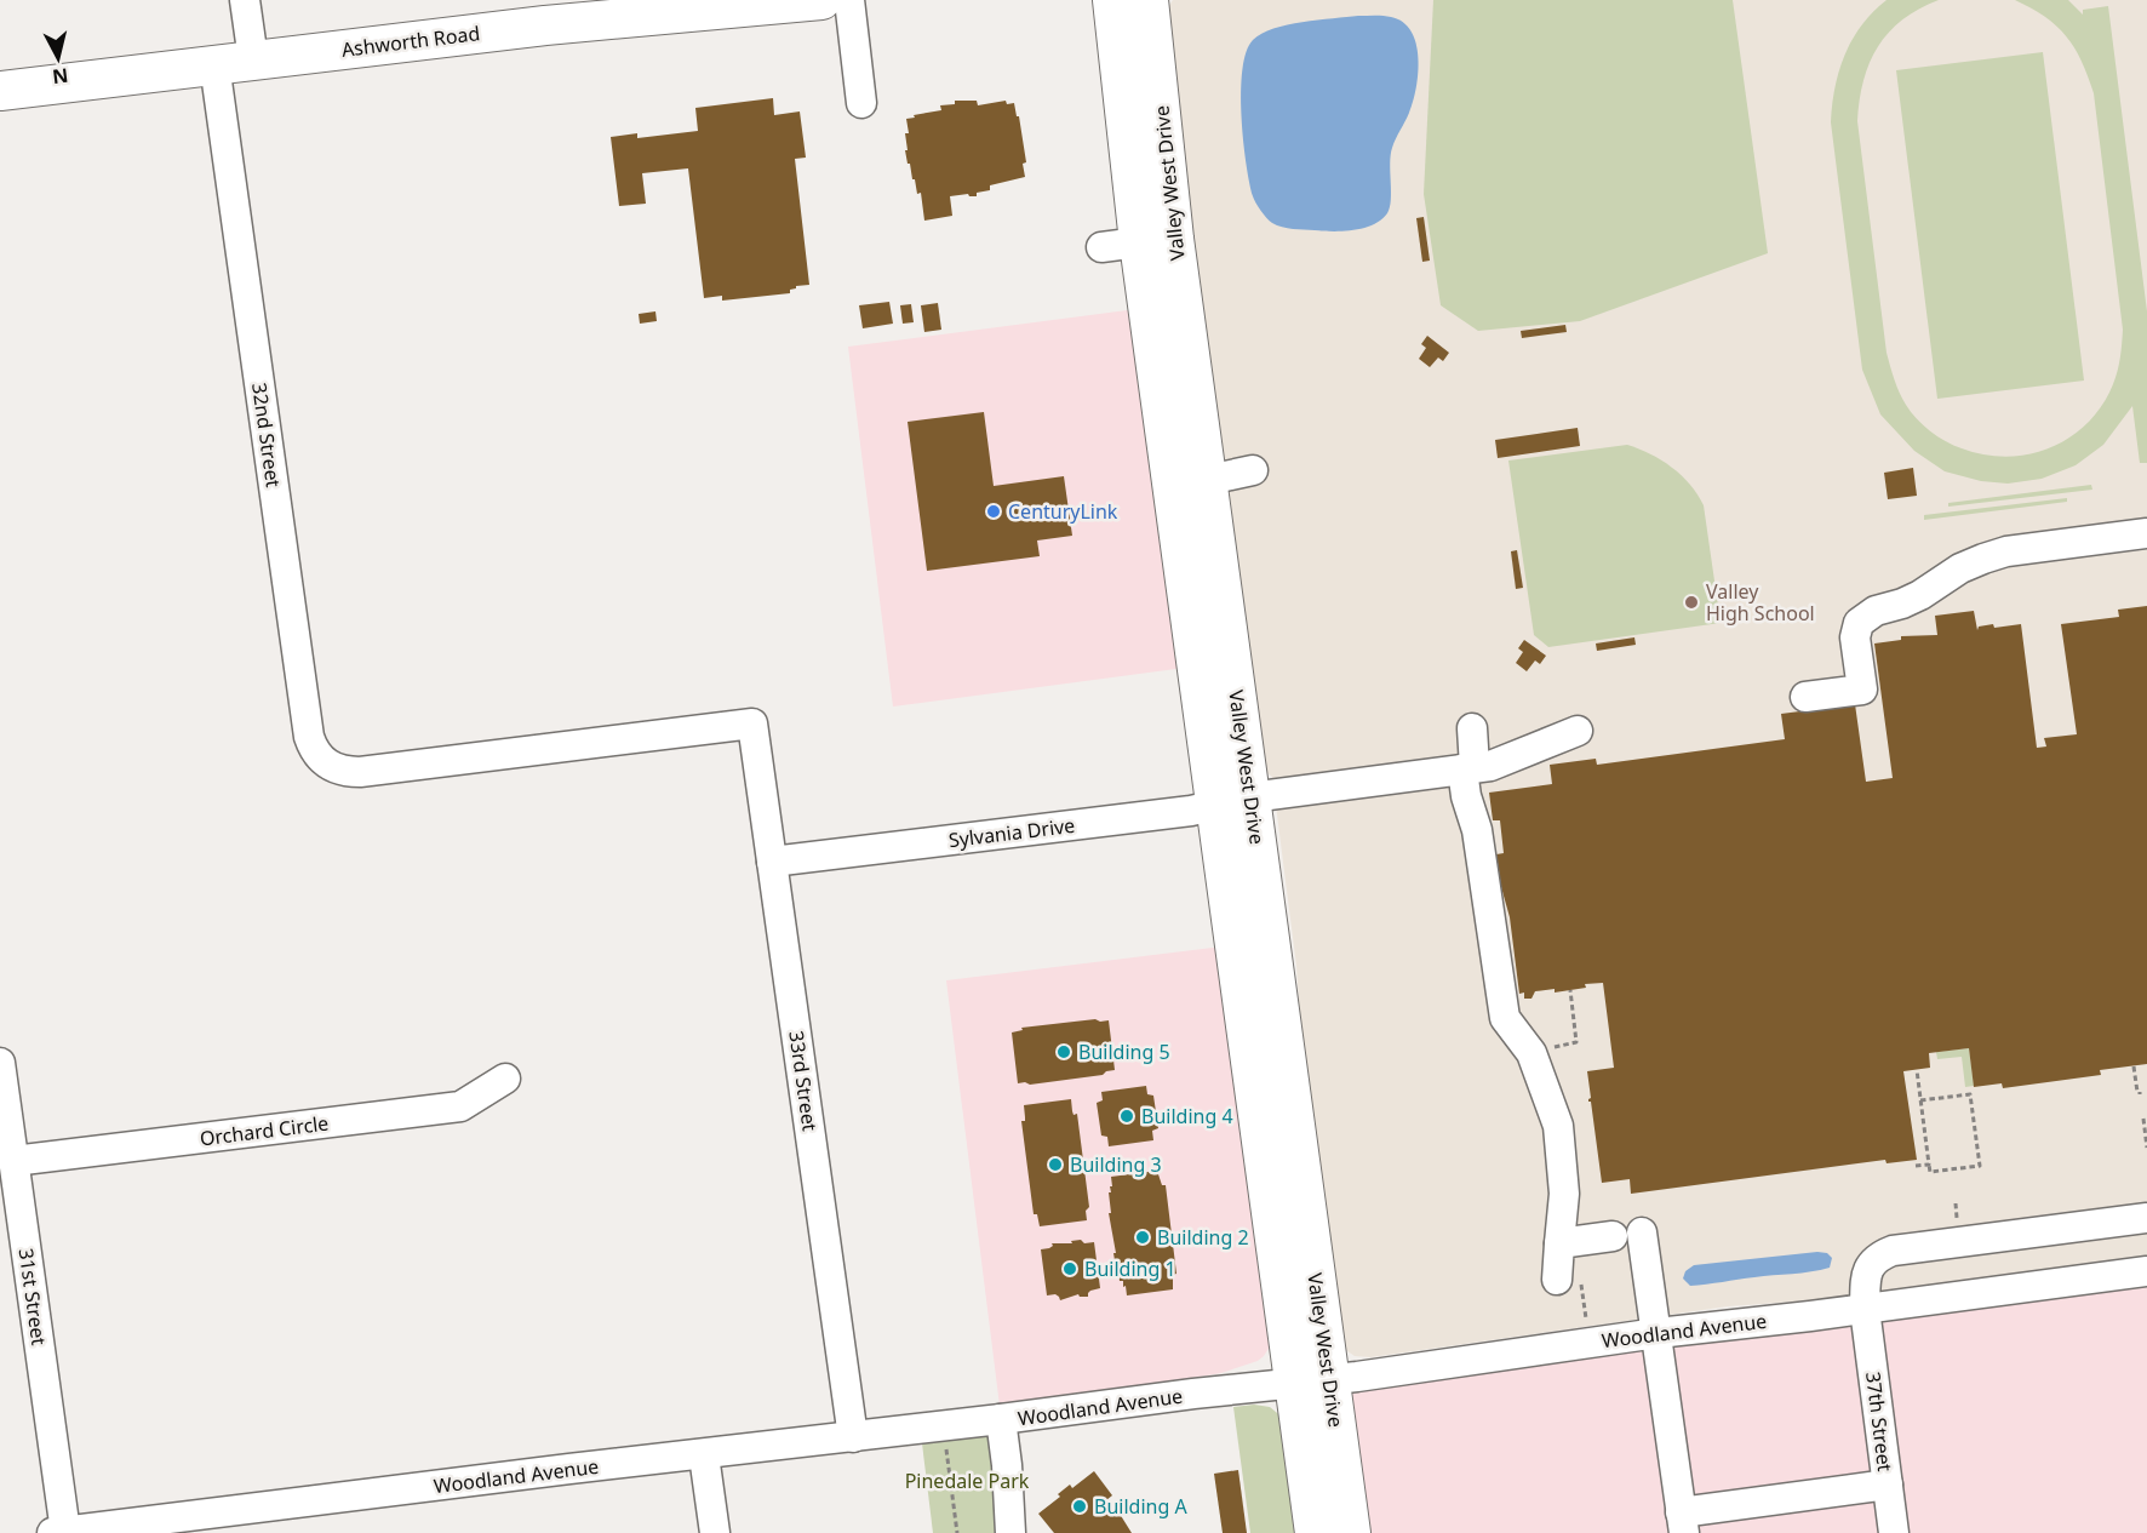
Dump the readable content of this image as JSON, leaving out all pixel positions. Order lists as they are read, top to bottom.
{
  "streets": {
    "main road": ["Ashworth Road", "Valley West Drive"],
    "street": [
      "32nd Street",
      "Sylvania Drive",
      "33rd Street",
      "Orchard Circle",
      "31st Street",
      "Woodland Avenue",
      "37th Street"
    ]
  },
  "crossings": [
    ["Ashworth Road", "32nd Street"],
    ["Valley West Drive", "Sylvania Drive"],
    ["Valley West Drive", "Woodland Avenue"],
    ["32nd Street", "33rd Street"],
    ["Sylvania Drive", "33rd Street"],
    ["33rd Street", "Woodland Avenue"],
    ["Orchard Circle", "31st Street"],
    ["31st Street", "Woodland Avenue"],
    ["Woodland Avenue", "37th Street"]
  ],
  "parks": ["Pinedale Park"],
  "places": [
    "CenturyLink",
    "Valley High School",
    "Building 5",
    "Building 4",
    "Building 3",
    "Building 2",
    "Building 1",
    "Building A"
  ],
  "north": "bottom"
}
